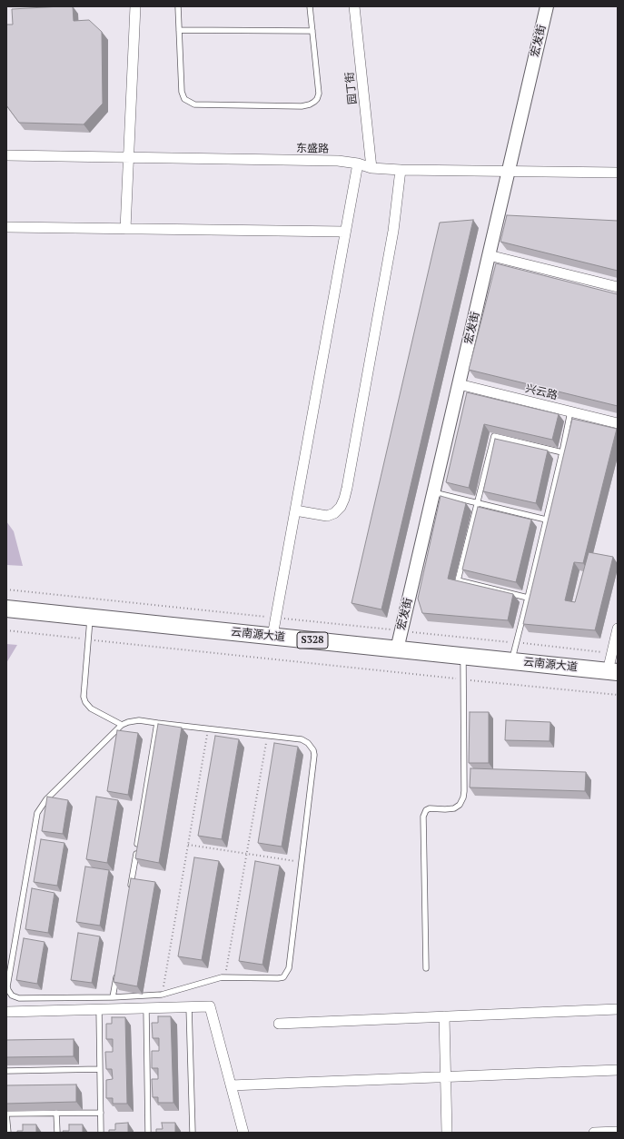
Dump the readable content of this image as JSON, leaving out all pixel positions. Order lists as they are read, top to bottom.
{
  "streets": {
    "main road": ["云南源大道", "S328"],
    "street": [
      "宏发街",
      "园丁街",
      "东盛路",
      "兴云路"
    ]
  },
  "crossings": [
    ["宏发街", "东盛路"],
    ["宏发街", "兴云路"],
    ["宏发街", "云南源大道"],
    ["园丁街", "东盛路"]
  ]
}
